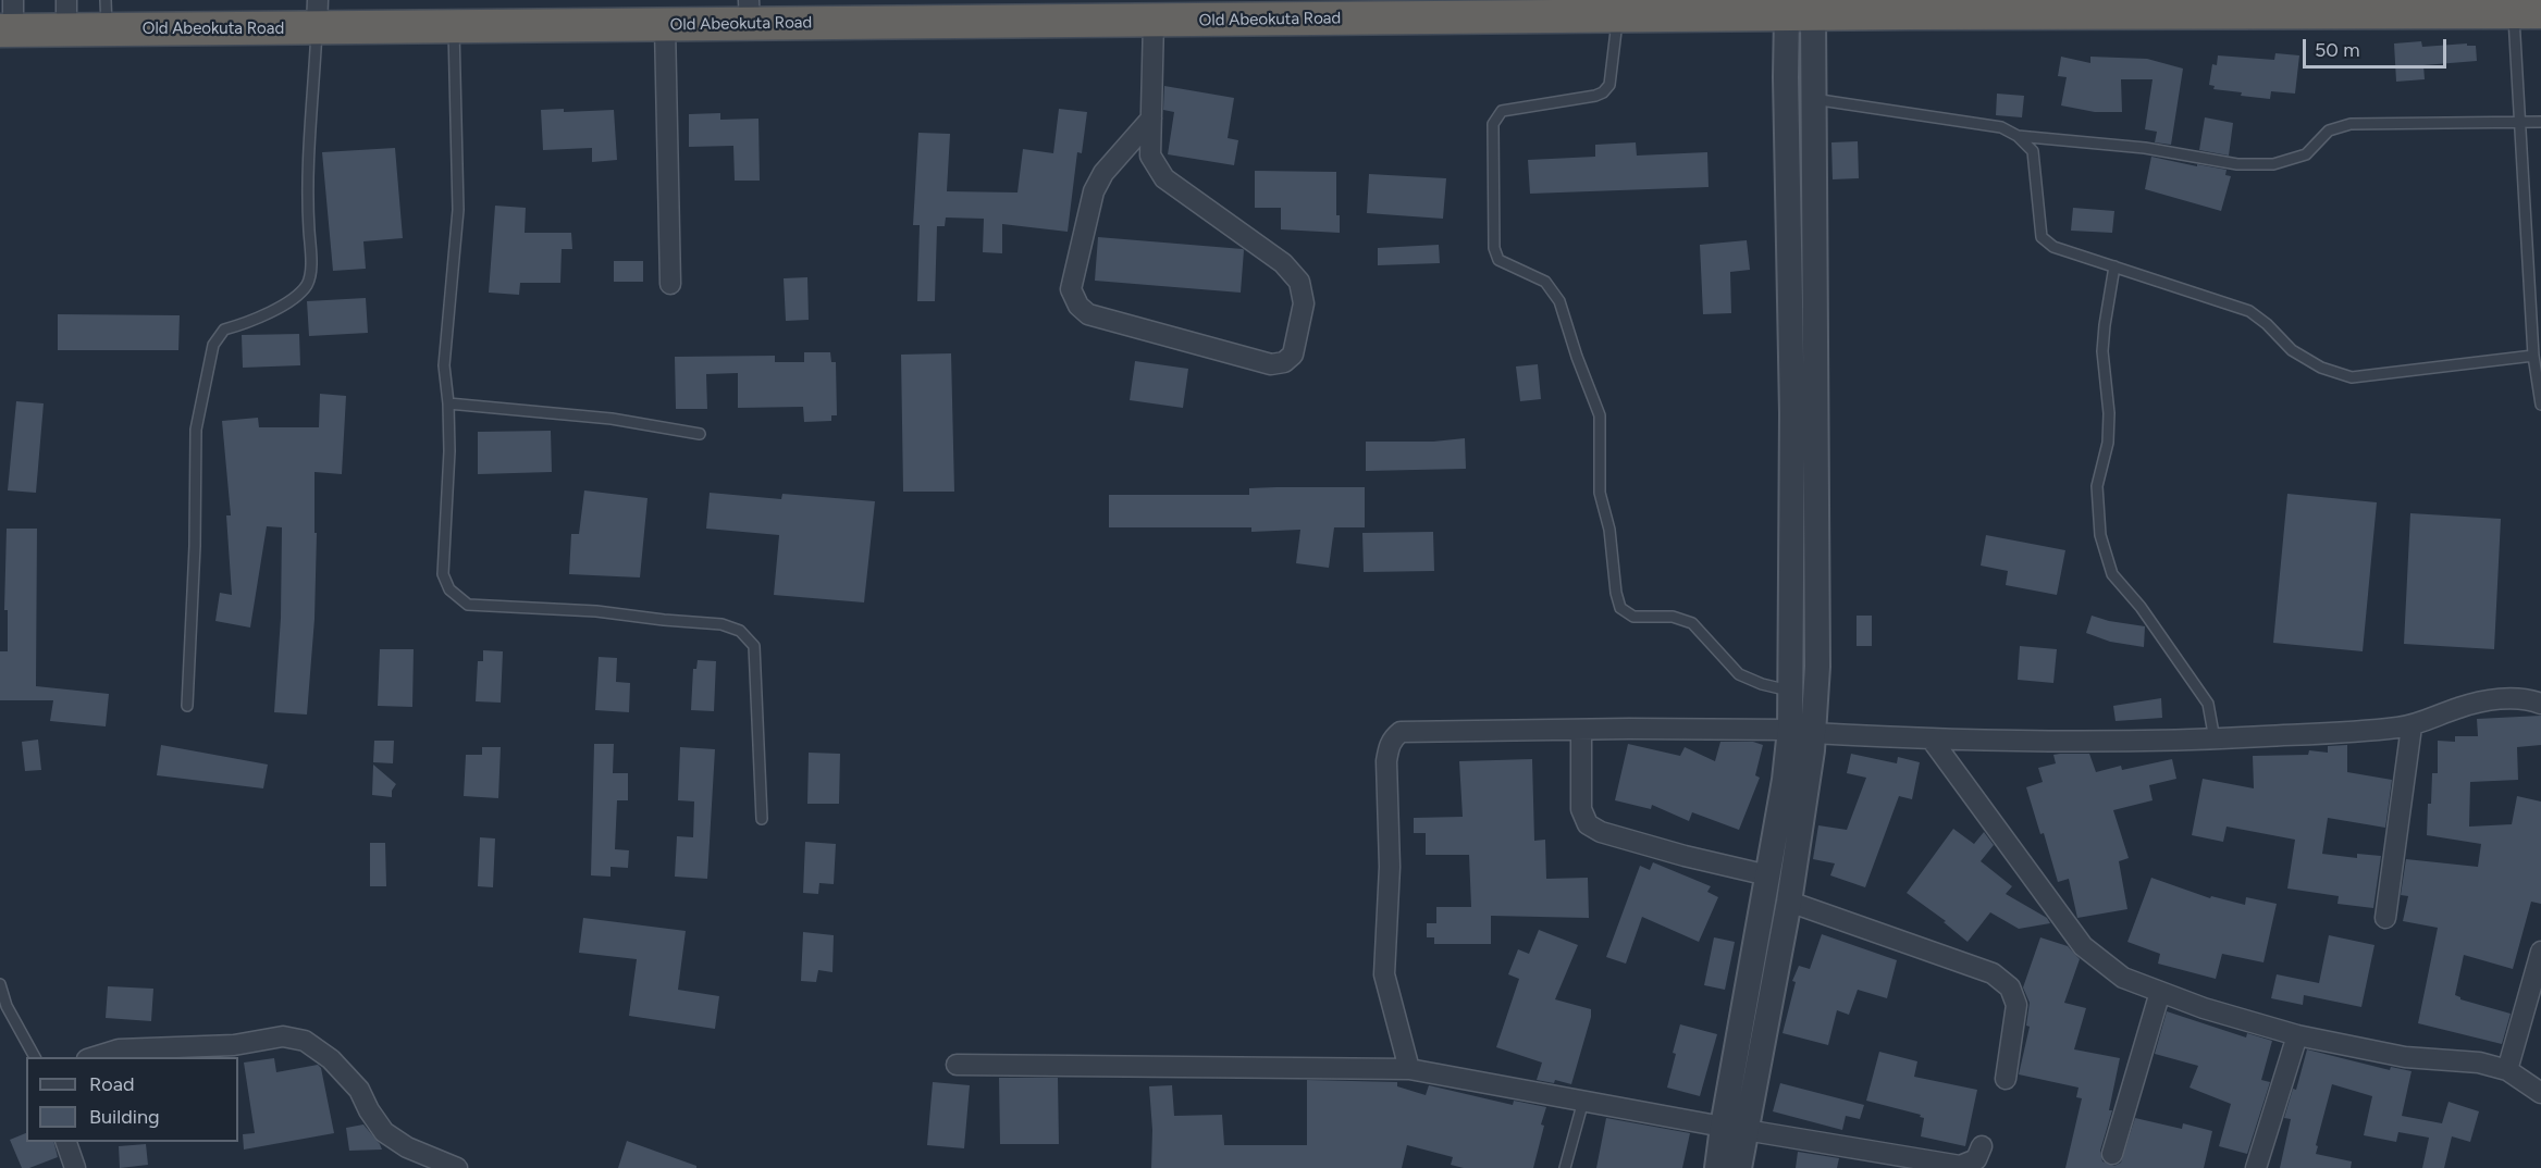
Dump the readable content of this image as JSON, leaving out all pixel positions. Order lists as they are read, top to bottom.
{
  "streets": {
    "highway": ["Old Abeokuta Road"]
  },
  "legend": ["Road", "Building"],
  "scale_bar": "50 m"
}
